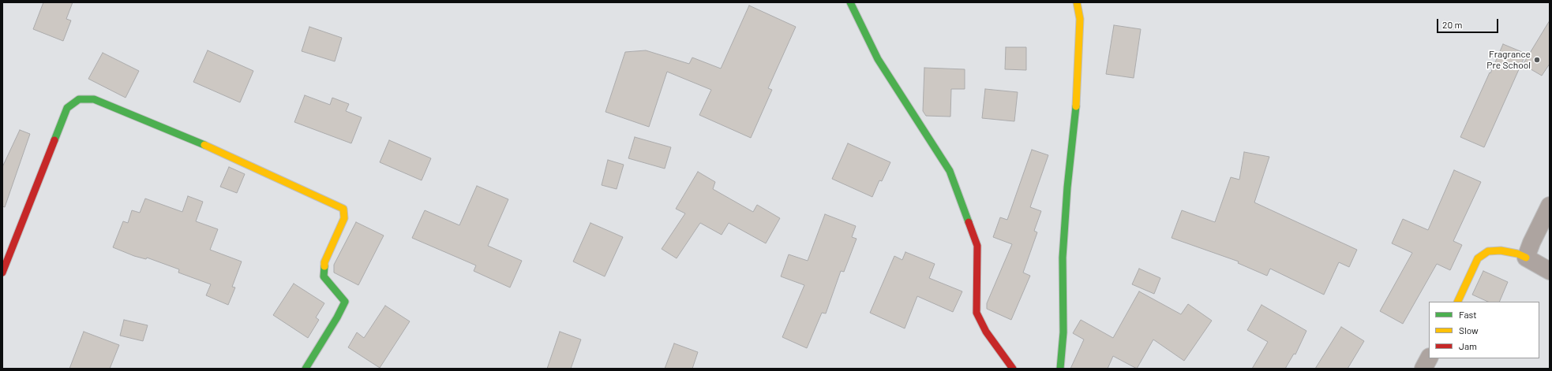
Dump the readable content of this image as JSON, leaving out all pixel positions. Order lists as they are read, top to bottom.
{
  "places": ["Fragrance Pre School"],
  "legend": ["Fast", "Slow", "Jam"],
  "scale_bar": "20 m"
}
